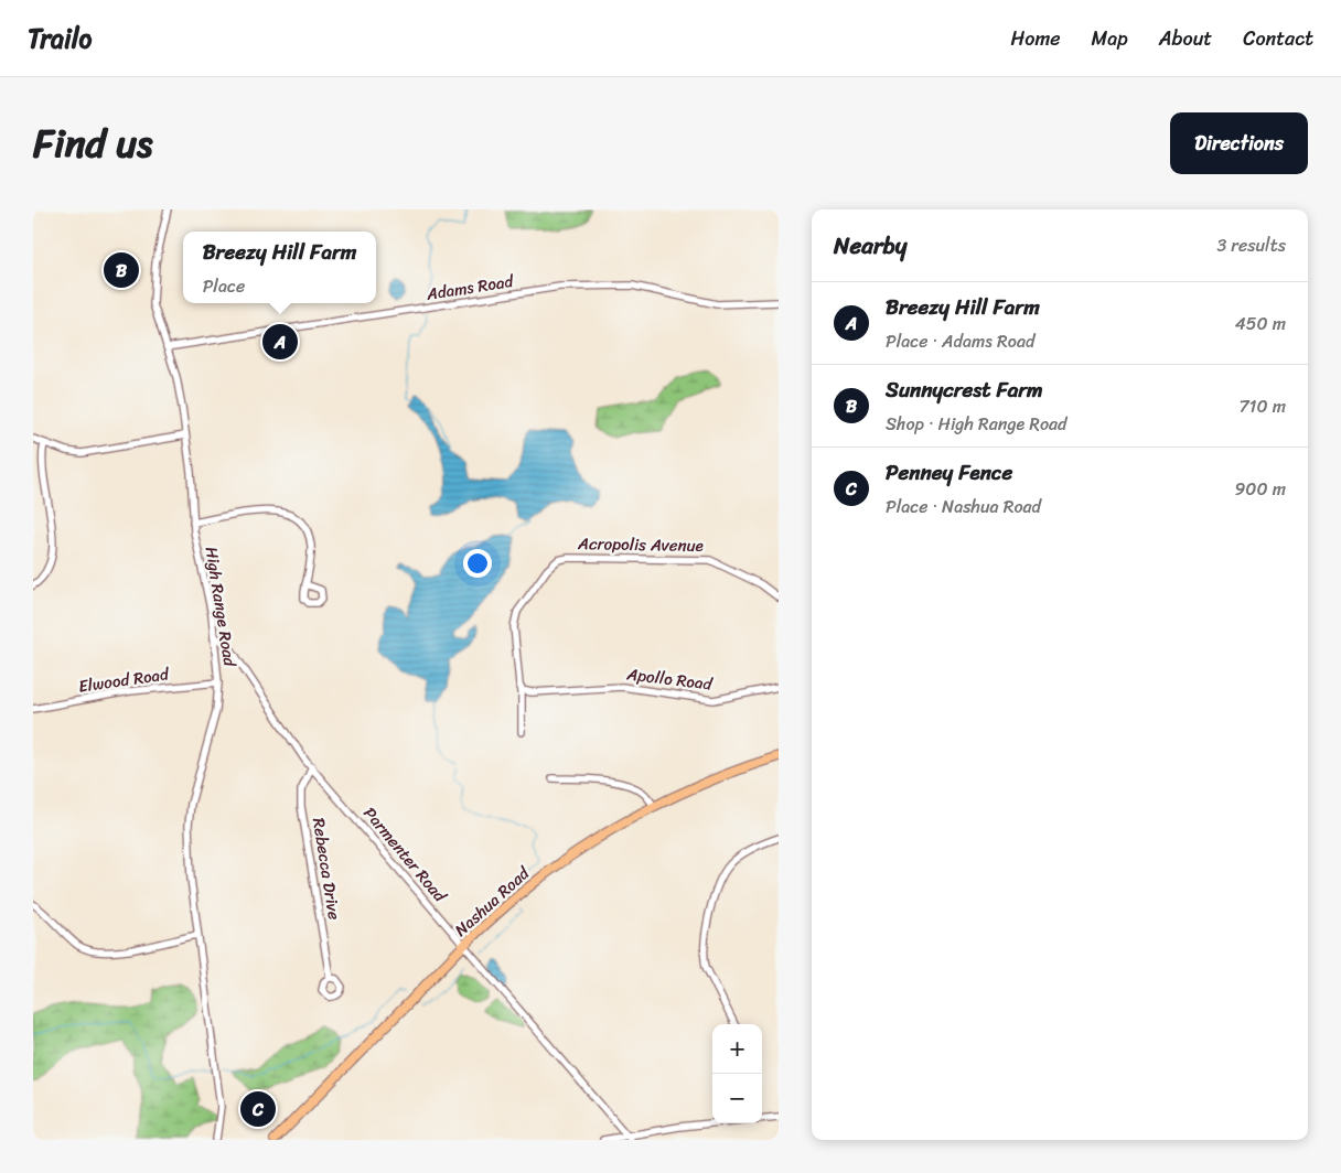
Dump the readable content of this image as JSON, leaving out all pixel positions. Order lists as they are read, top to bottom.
{
  "streets": {
    "main road": ["Nashua Road"],
    "street": [
      "Adams Road",
      "Acropolis Avenue",
      "High Range Road",
      "Apollo Road",
      "Elwood Road",
      "Parmenter Road",
      "Rebecca Drive"
    ]
  },
  "crossings": [
    ["Adams Road", "High Range Road"],
    ["Acropolis Avenue", "Apollo Road"],
    ["High Range Road", "Elwood Road"],
    ["High Range Road", "Parmenter Road"],
    ["Parmenter Road", "Rebecca Drive"],
    ["Parmenter Road", "Nashua Road"]
  ],
  "page": {
    "header": "Trailo",
    "nav": [
      "Home",
      "Map",
      "About",
      "Contact"
    ],
    "title": "Find us",
    "buttons": "Directions",
    "heading": ["Nearby", "3 results"],
    "popup": ["Breezy Hill Farm", "Place"],
    "pins": ["B", "A", "C"],
    "list": [
      {
        "mark": "A",
        "name": "Breezy Hill Farm",
        "note": "Place · Adams Road",
        "value": "450 m"
      },
      {
        "mark": "B",
        "name": "Sunnycrest Farm",
        "note": "Shop · High Range Road",
        "value": "710 m"
      },
      {
        "mark": "C",
        "name": "Penney Fence",
        "note": "Place · Nashua Road",
        "value": "900 m"
      }
    ],
    "map_buttons": ["+", "−"]
  }
}
